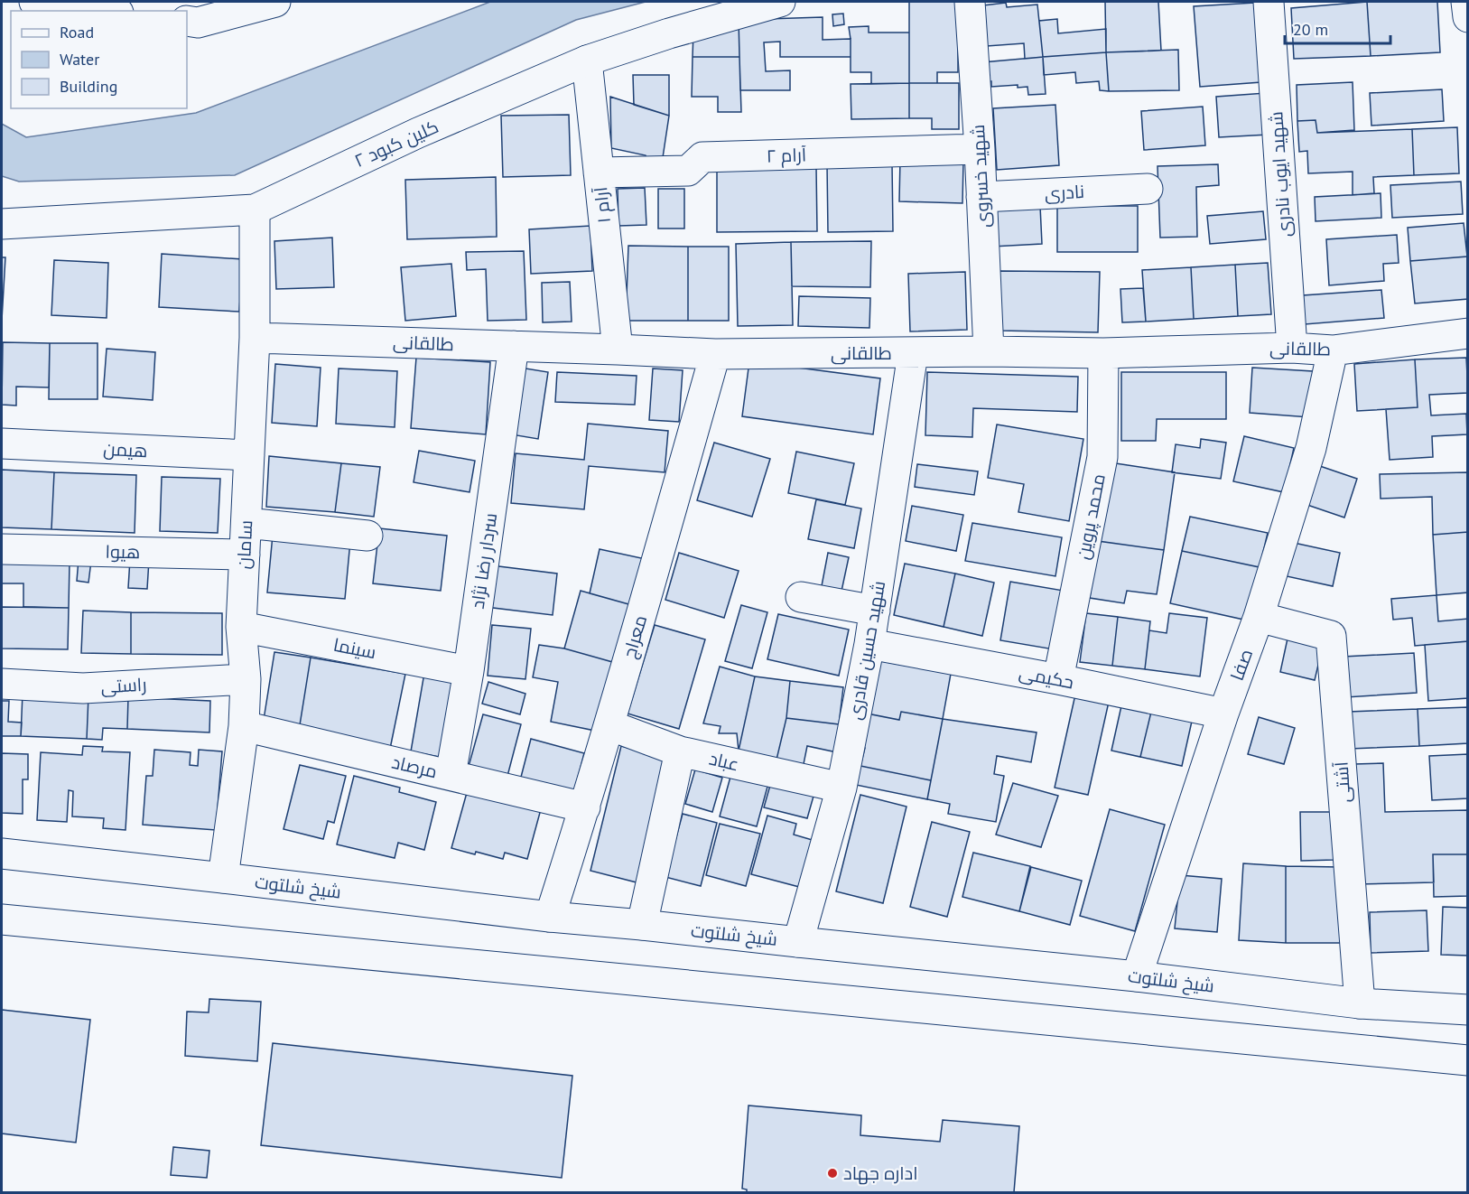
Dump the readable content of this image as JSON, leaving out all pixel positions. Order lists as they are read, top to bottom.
{
  "streets": {
    "street": [
      "کلین کبود ۲",
      "آرام ۲",
      "شهید ایوب نادری",
      "شهید خسروی",
      "نادری",
      "آرام ۱",
      "طالقانی",
      "هیمن",
      "محمد پروین",
      "سامان",
      "هیوا",
      "سردار رضا نژاد",
      "معراج",
      "سینما",
      "شهید حسین قادری",
      "صفا",
      "حکیمی",
      "راستی",
      "عباد",
      "مرصاد",
      "آشتی",
      "شیخ شلتوت"
    ]
  },
  "crossings": [
    ["کلین کبود ۲", "آرام ۱"],
    ["کلین کبود ۲", "سامان"],
    ["آرام ۲", "شهید خسروی"],
    ["آرام ۲", "آرام ۱"],
    ["شهید ایوب نادری", "طالقانی"],
    ["شهید خسروی", "نادری"],
    ["شهید خسروی", "طالقانی"],
    ["آرام ۱", "طالقانی"],
    ["طالقانی", "محمد پروین"],
    ["طالقانی", "سامان"],
    ["طالقانی", "سردار رضا نژاد"],
    ["طالقانی", "معراج"],
    ["طالقانی", "شهید حسین قادری"],
    ["طالقانی", "صفا"],
    ["هیمن", "سامان"],
    ["محمد پروین", "حکیمی"],
    ["سامان", "هیوا"],
    ["سامان", "سینما"],
    ["سامان", "راستی"],
    ["سامان", "مرصاد"],
    ["سامان", "شیخ شلتوت"],
    ["سردار رضا نژاد", "سینما"],
    ["سردار رضا نژاد", "مرصاد"],
    ["معراج", "عباد"],
    ["معراج", "مرصاد"],
    ["معراج", "شیخ شلتوت"],
    ["شهید حسین قادری", "حکیمی"],
    ["شهید حسین قادری", "عباد"],
    ["شهید حسین قادری", "شیخ شلتوت"],
    ["صفا", "حکیمی"],
    ["صفا", "آشتی"],
    ["صفا", "شیخ شلتوت"],
    ["آشتی", "شیخ شلتوت"]
  ],
  "places": ["اداره جهاد"],
  "legend": ["Road", "Water", "Building"],
  "scale_bar": "20 m"
}
